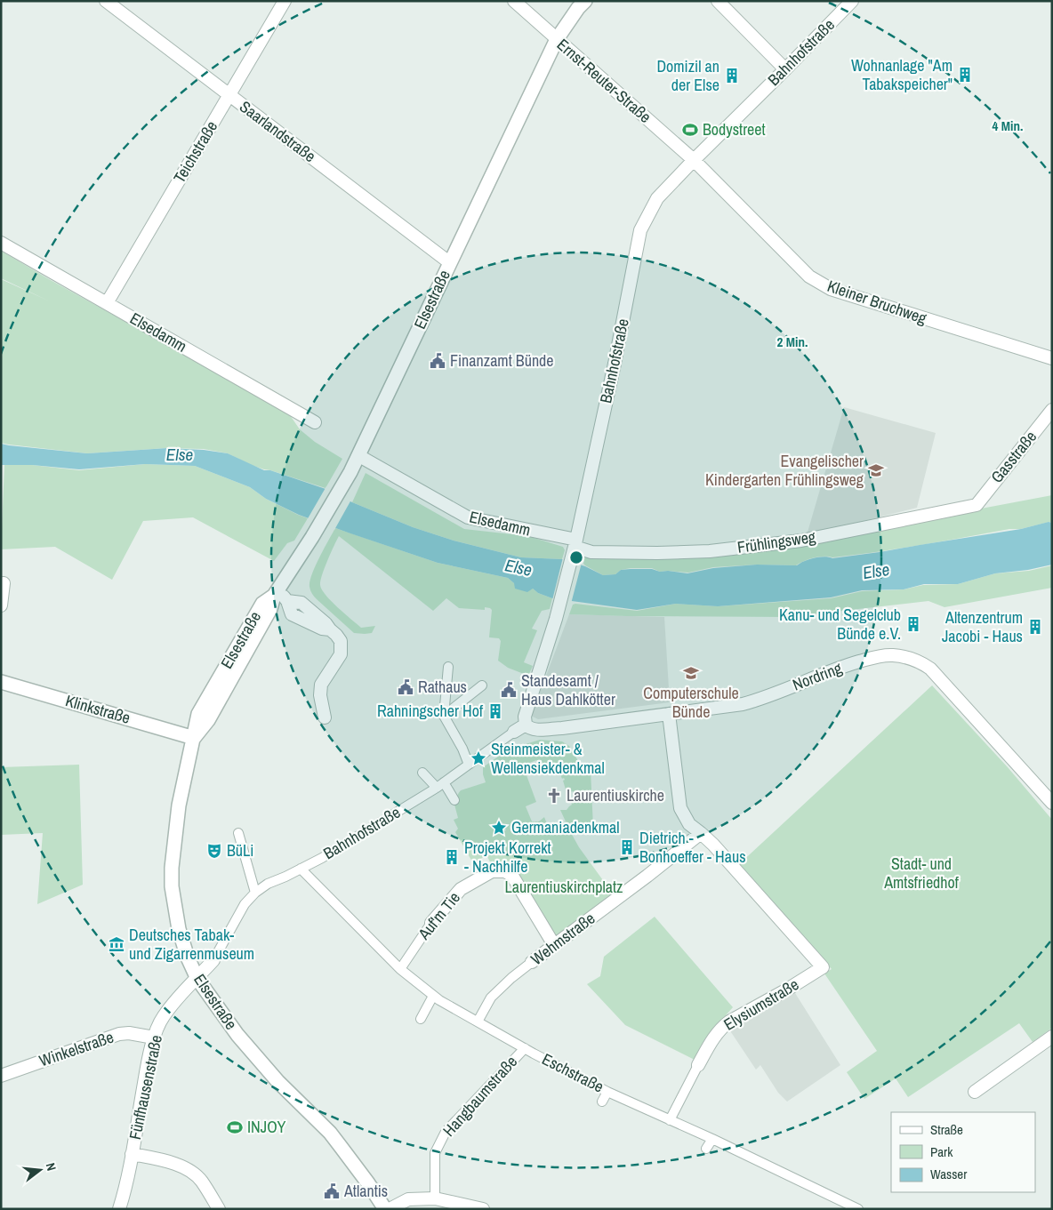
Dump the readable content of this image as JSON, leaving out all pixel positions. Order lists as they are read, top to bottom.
{
  "streets": {
    "street": [
      "Bahnhofstraße",
      "Ernst-Reuter-Straße",
      "Saarlandstraße",
      "Teichstraße",
      "Elsestraße",
      "Kleiner Bruchweg",
      "Elsedamm",
      "Gasstraße",
      "Frühlingsweg",
      "Nordring",
      "Klinkstraße",
      "Auf'm Tie",
      "Wehmstraße",
      "Elysiumstraße",
      "Winkelstraße",
      "Eschstraße",
      "Fünfhausenstraße",
      "Hangbaumstraße"
    ]
  },
  "crossings": [
    ["Bahnhofstraße", "Ernst-Reuter-Straße"],
    ["Bahnhofstraße", "Kleiner Bruchweg"],
    ["Bahnhofstraße", "Elsedamm"],
    ["Bahnhofstraße", "Frühlingsweg"],
    ["Bahnhofstraße", "Nordring"],
    ["Bahnhofstraße", "Eschstraße"],
    ["Ernst-Reuter-Straße", "Elsestraße"],
    ["Ernst-Reuter-Straße", "Kleiner Bruchweg"],
    ["Saarlandstraße", "Teichstraße"],
    ["Saarlandstraße", "Elsestraße"],
    ["Teichstraße", "Elsedamm"],
    ["Elsestraße", "Elsedamm"],
    ["Elsestraße", "Klinkstraße"],
    ["Elsestraße", "Fünfhausenstraße"],
    ["Elsedamm", "Frühlingsweg"],
    ["Gasstraße", "Frühlingsweg"],
    ["Auf'm Tie", "Wehmstraße"],
    ["Auf'm Tie", "Eschstraße"],
    ["Wehmstraße", "Elysiumstraße"],
    ["Wehmstraße", "Eschstraße"],
    ["Elysiumstraße", "Eschstraße"],
    ["Winkelstraße", "Fünfhausenstraße"],
    ["Eschstraße", "Hangbaumstraße"]
  ],
  "water": ["Else"],
  "parks": ["Stadt- und Amtsfriedhof", "Laurentiuskirchplatz"],
  "places": {
    "building": [
      "Wohnanlage \"Am Tabakspeicher\"",
      "Domizil an der Else",
      "Kanu- und Segelclub Bünde e.V.",
      "Altenzentrum Jacobi - Haus",
      "Rahningscher Hof",
      "Dietrich - Bonhoeffer - Haus",
      "Projekt Korrekt - Nachhilfe"
    ],
    "sports": ["Bodystreet", "INJOY"],
    "public building": [
      "Finanzamt Bünde",
      "Rathaus",
      "Standesamt / Haus Dahlkötter",
      "Atlantis"
    ],
    "school or university": ["Evangelischer Kindergarten Frühlingsweg", "Computerschule Bünde"],
    "place": ["Steinmeister- & Wellensiekdenkmal", "Germaniadenkmal"],
    "church": ["Laurentiuskirche"],
    "theatre": ["BüLi"],
    "museum": ["Deutsches Tabak- und Zigarrenmuseum"]
  },
  "legend": ["Straße", "Park", "Wasser"],
  "north": "right",
  "rings": ["4 Min.", "2 Min."]
}
